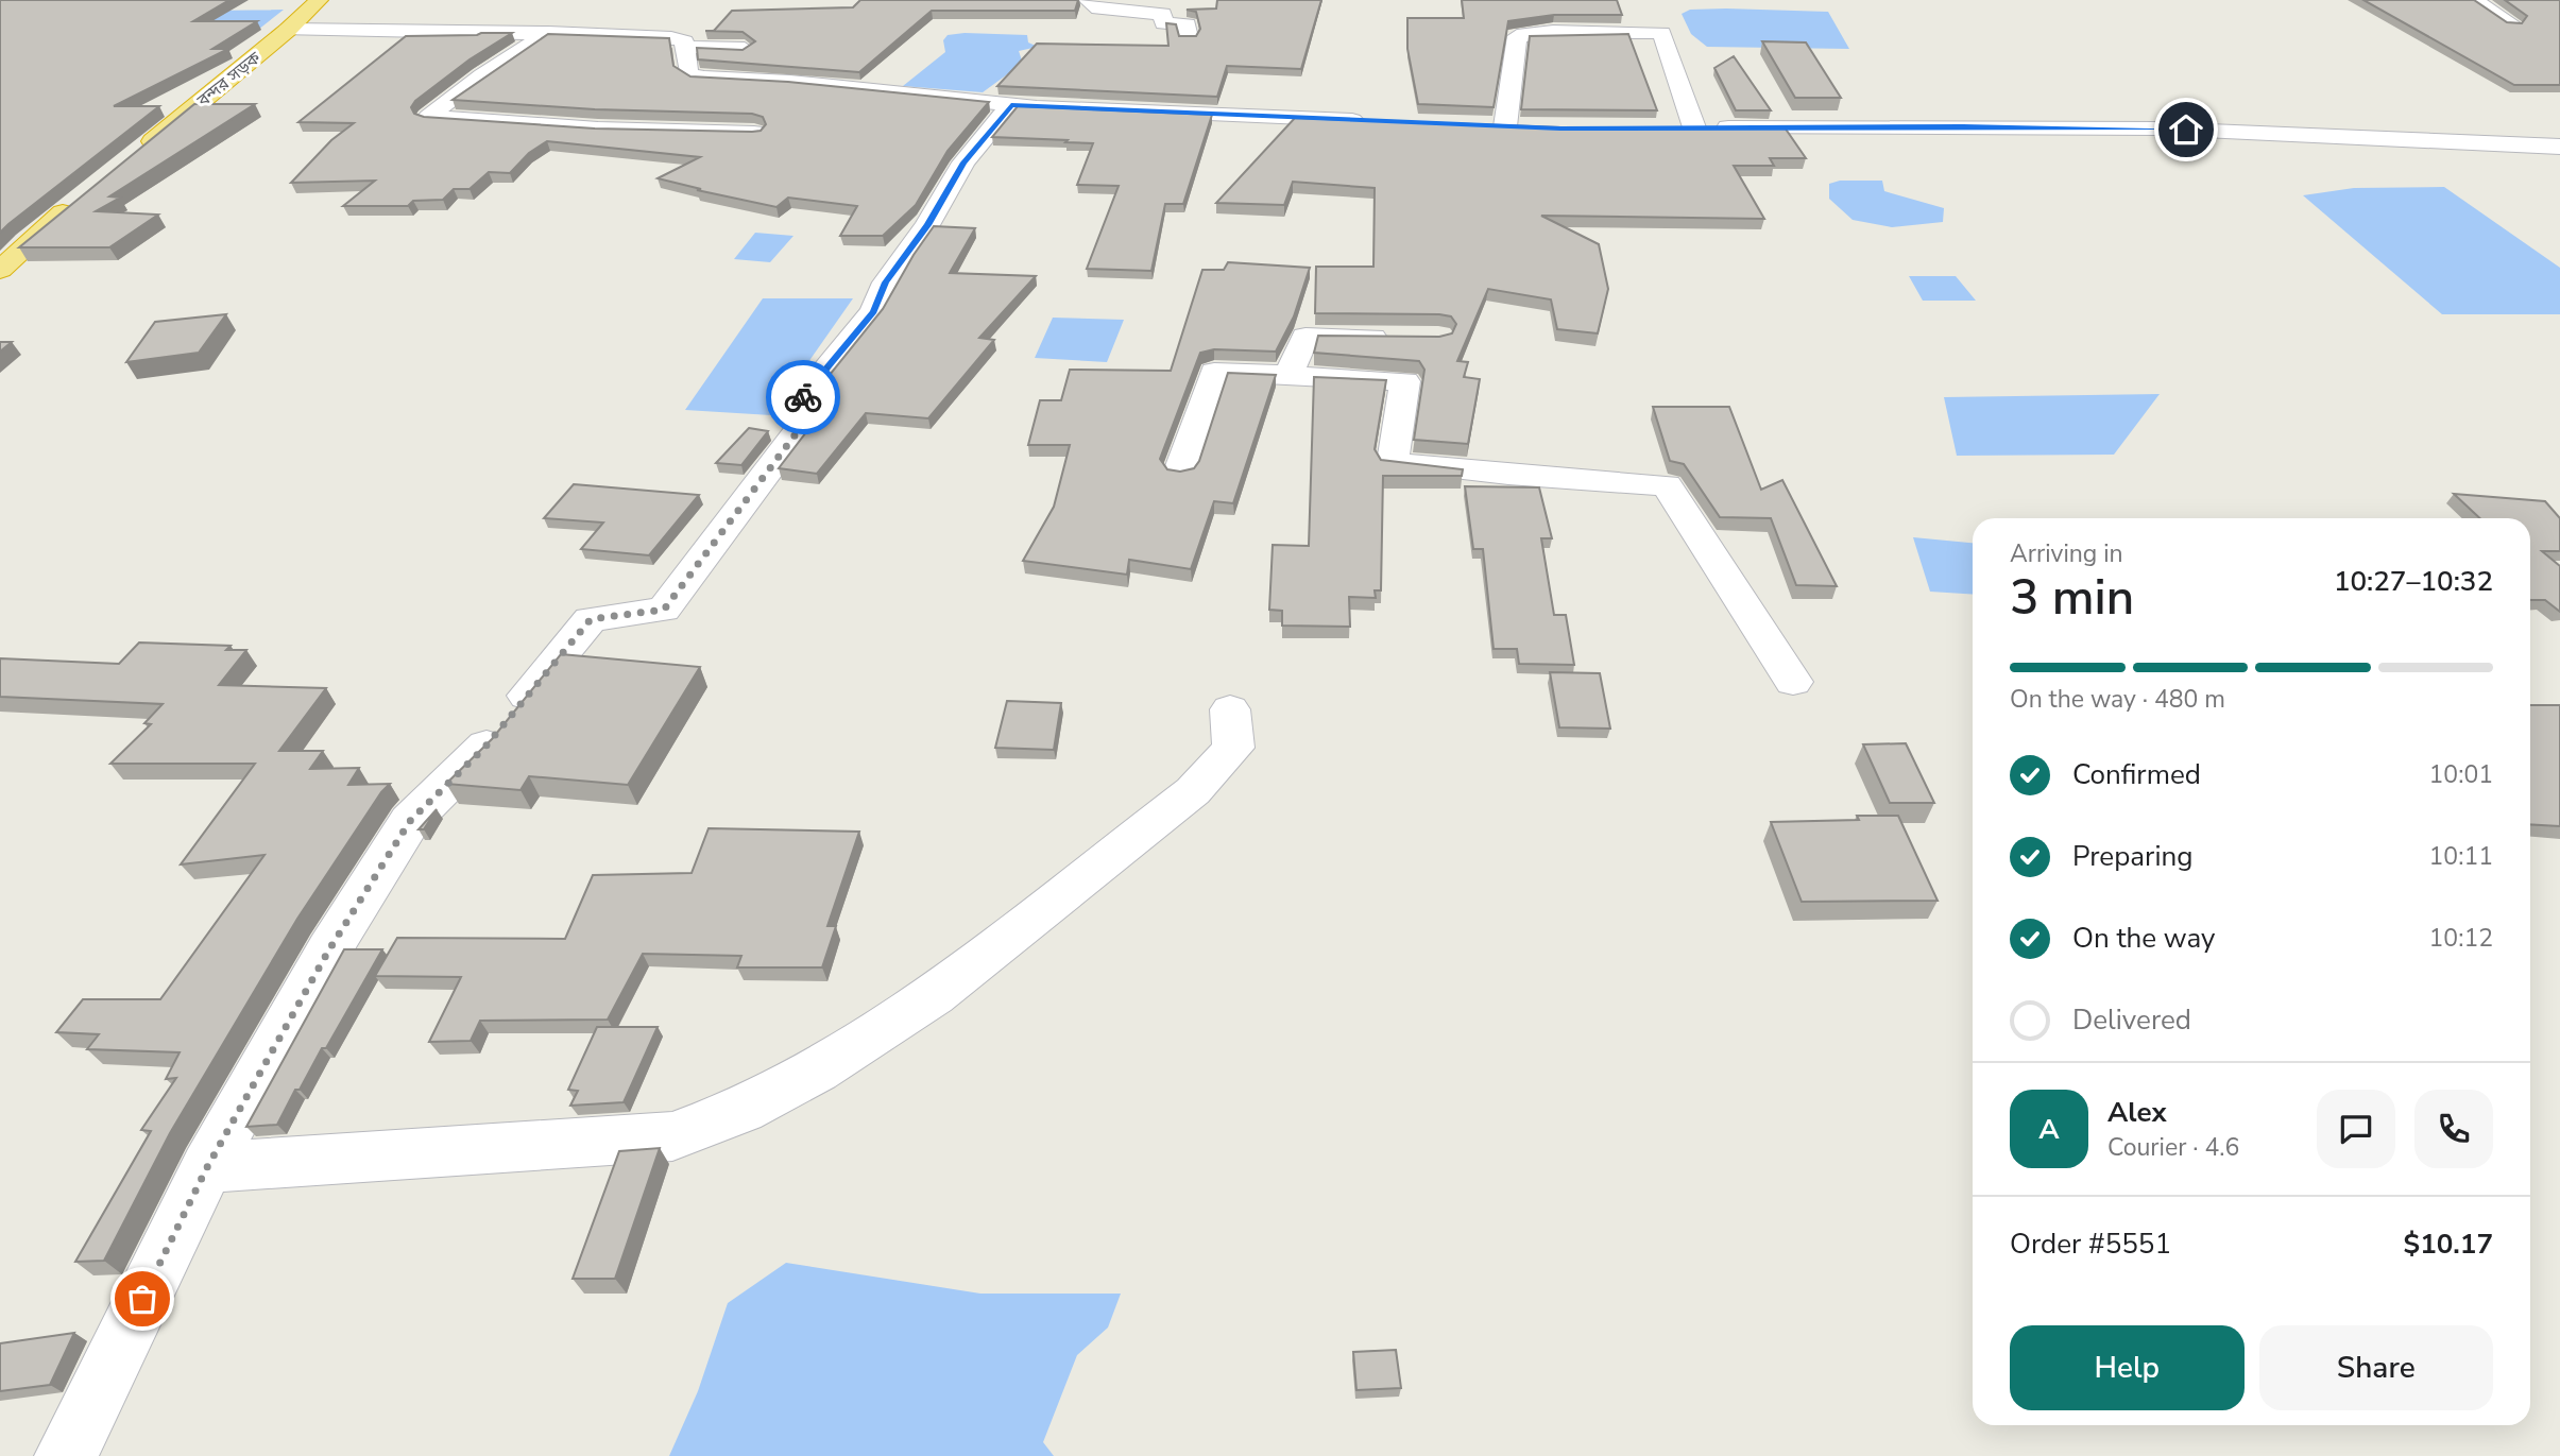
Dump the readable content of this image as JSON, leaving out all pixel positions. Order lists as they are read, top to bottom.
{
  "streets": {
    "highway": ["বন্দর সড়ক"]
  },
  "page": {
    "heading": ["3 min", "Arriving in", "10:27–10:32"],
    "panel": [
      "Alex",
      "Courier · 4.6",
      "Order #5551",
      "$10.17"
    ],
    "bar": "On the way · 480 m",
    "list": [
      ["Confirmed", "10:01"],
      ["Preparing", "10:11"],
      ["On the way", "10:12"],
      "Delivered"
    ],
    "round": "A",
    "buttons": ["Help", "Share"]
  }
}
